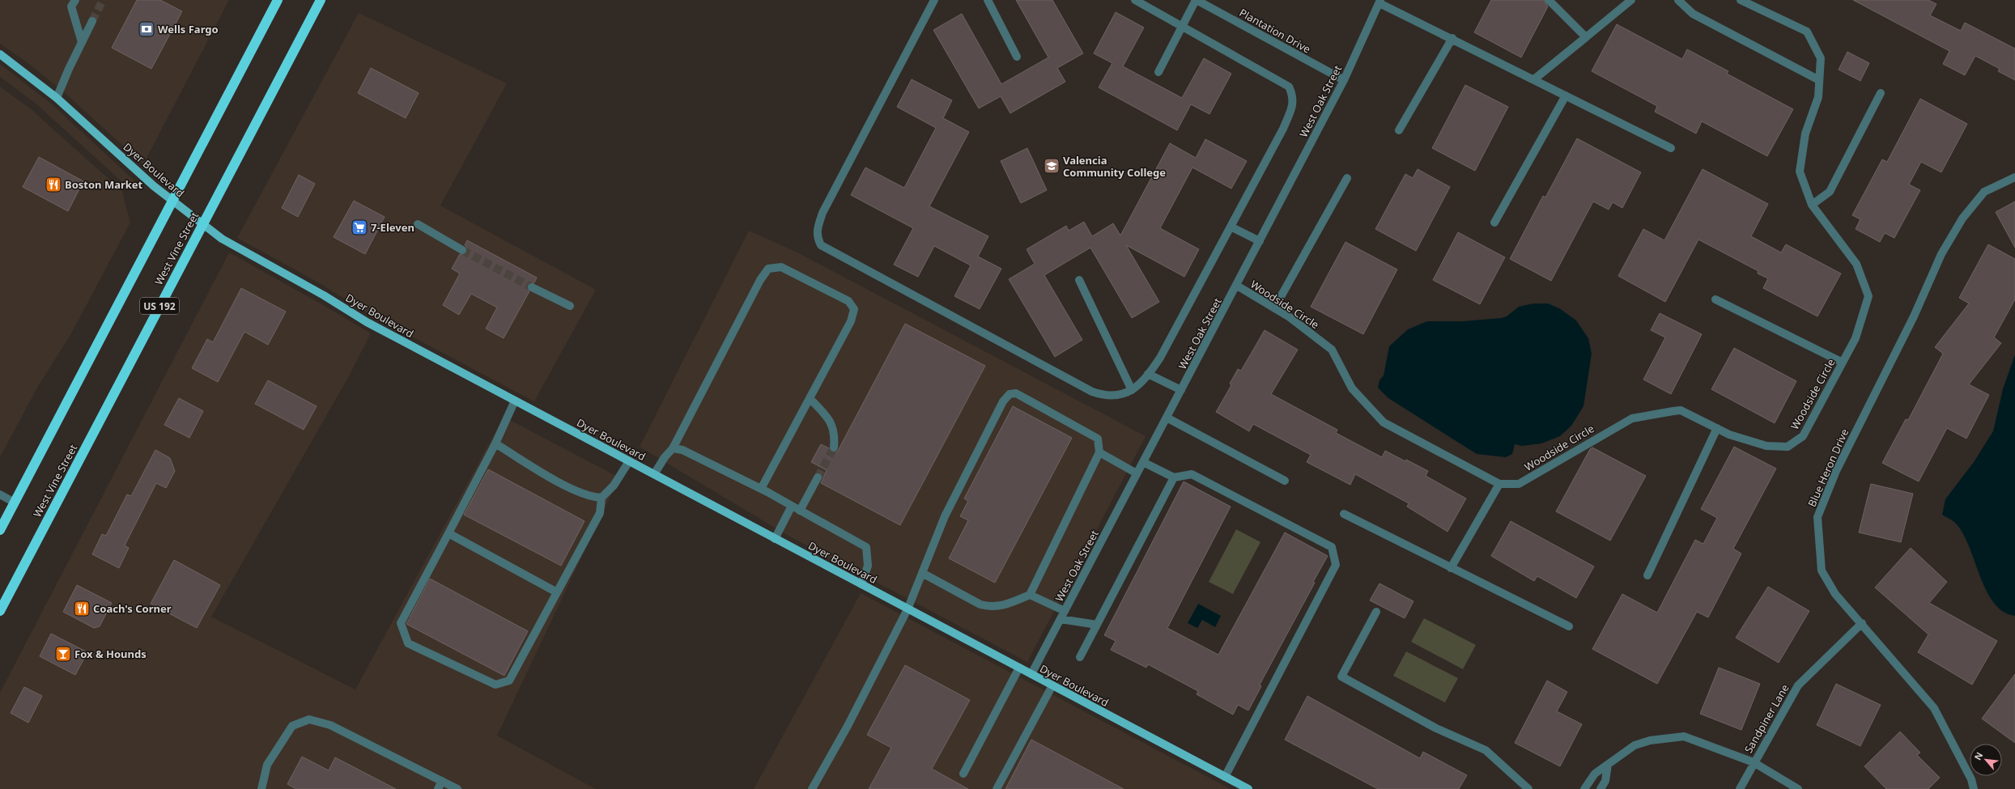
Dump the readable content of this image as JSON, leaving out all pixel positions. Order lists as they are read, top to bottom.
{
  "streets": {
    "highway": ["West Vine Street", "US 192"],
    "main road": ["Dyer Boulevard"],
    "street": [
      "Plantation Drive",
      "West Oak Street",
      "Woodside Circle",
      "Blue Heron Drive",
      "Sandpiner Lane"
    ]
  },
  "crossings": [
    ["Plantation Drive", "West Oak Street"],
    ["West Oak Street", "Dyer Boulevard"],
    ["West Oak Street", "Woodside Circle"],
    ["Dyer Boulevard", "West Vine Street"],
    ["Dyer Boulevard", "US 192"],
    ["Blue Heron Drive", "Sandpiner Lane"]
  ],
  "places": {
    "bank": ["Wells Fargo"],
    "school or university": ["Valencia Community College"],
    "restaurant": ["Boston Market", "Coach's Corner"],
    "supermarket": ["7-Eleven"],
    "bar": ["Fox & Hounds"]
  },
  "north": "top left"
}
